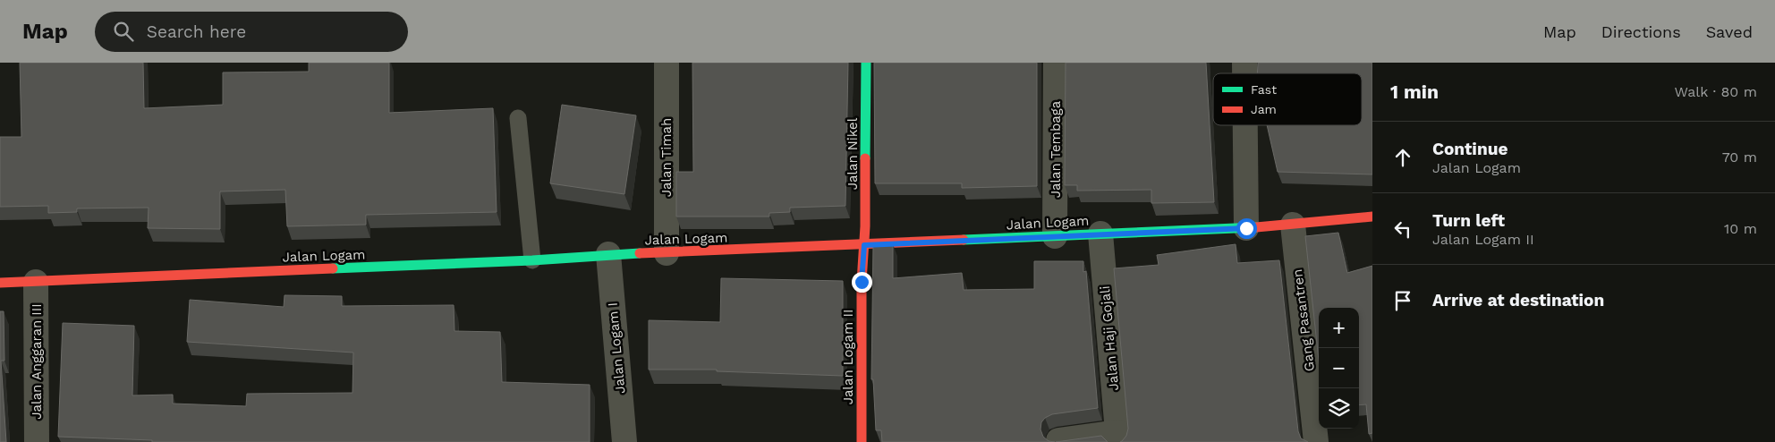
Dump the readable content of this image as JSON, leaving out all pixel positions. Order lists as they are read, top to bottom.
{
  "streets": {
    "street": [
      "Jalan Tembaga",
      "Jalan Nikel",
      "Jalan Timah",
      "Jalan Logam",
      "Gang Pasantren",
      "Jalan Haji Gojali",
      "Jalan Logam I",
      "Jalan Logam II",
      "Jalan Anggaran III"
    ]
  },
  "crossings": [
    ["Jalan Tembaga", "Jalan Logam"],
    ["Jalan Nikel", "Jalan Logam"],
    ["Jalan Nikel", "Jalan Logam II"],
    ["Jalan Timah", "Jalan Logam"],
    ["Jalan Logam", "Gang Pasantren"],
    ["Jalan Logam", "Jalan Haji Gojali"],
    ["Jalan Logam", "Jalan Logam I"],
    ["Jalan Logam", "Jalan Logam II"],
    ["Jalan Logam", "Jalan Anggaran III"]
  ],
  "legend": ["Fast", "Jam"],
  "page": {
    "header": "Map",
    "search": "Search here",
    "nav": ["Map", "Directions", "Saved"],
    "heading": ["1 min", "Walk · 80 m"],
    "list": [
      ["Continue", "Jalan Logam", "70 m"],
      ["Turn left", "Jalan Logam II", "10 m"],
      "Arrive at destination"
    ],
    "map_buttons": ["+", "−"]
  }
}
